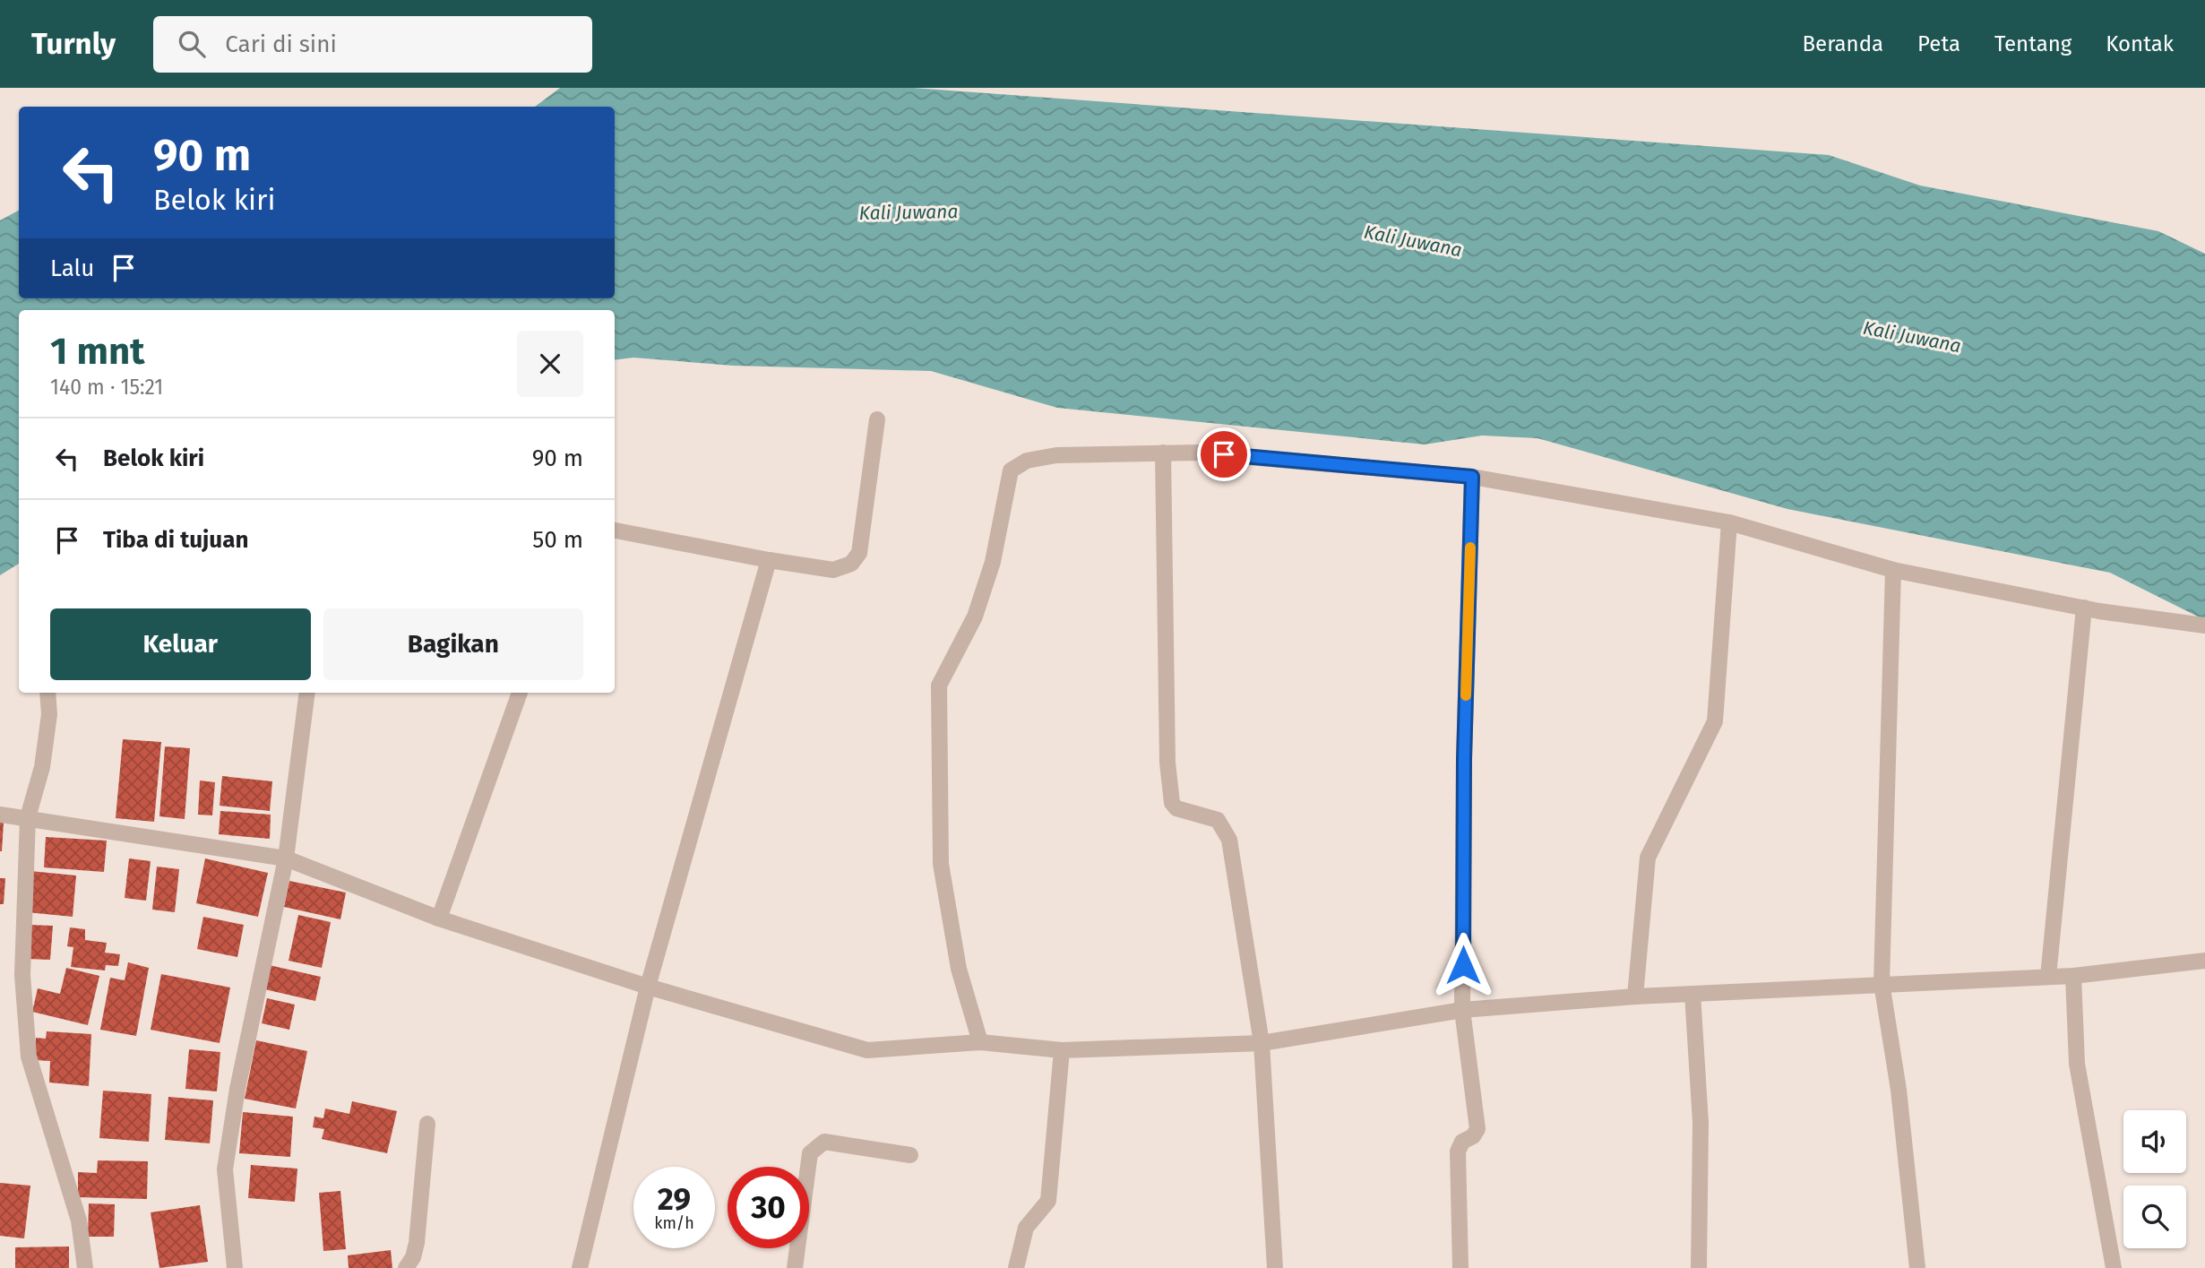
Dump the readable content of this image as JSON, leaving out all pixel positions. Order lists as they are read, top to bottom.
{
  "water": ["Kali Juwana"],
  "page": {
    "header": "Turnly",
    "search": "Cari di sini",
    "nav": [
      "Beranda",
      "Peta",
      "Tentang",
      "Kontak"
    ],
    "turn": ["90 m", "Belok kiri"],
    "then": "Lalu",
    "heading": ["1 mnt", "140 m · 15:21"],
    "list": [
      {
        "name": "Belok kiri",
        "value": "90 m"
      },
      {
        "name": "Tiba di tujuan",
        "value": "50 m"
      }
    ],
    "buttons": ["Keluar", "Bagikan"],
    "speed": "29 km/h",
    "limit": "30"
  }
}
